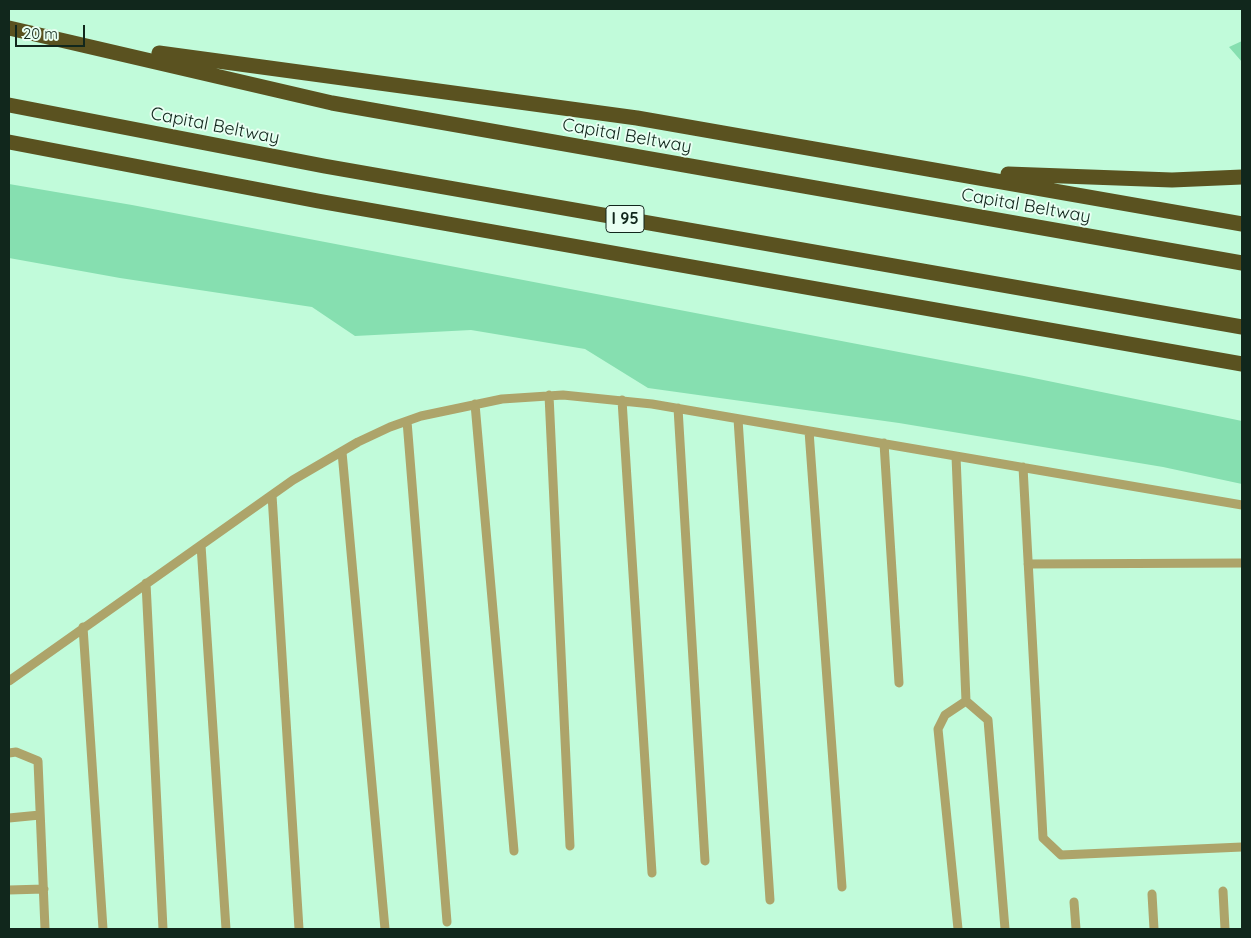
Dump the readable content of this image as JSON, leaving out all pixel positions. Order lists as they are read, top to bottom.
{
  "streets": {
    "highway": ["Capital Beltway", "I 95"]
  },
  "scale_bar": "20 m"
}
